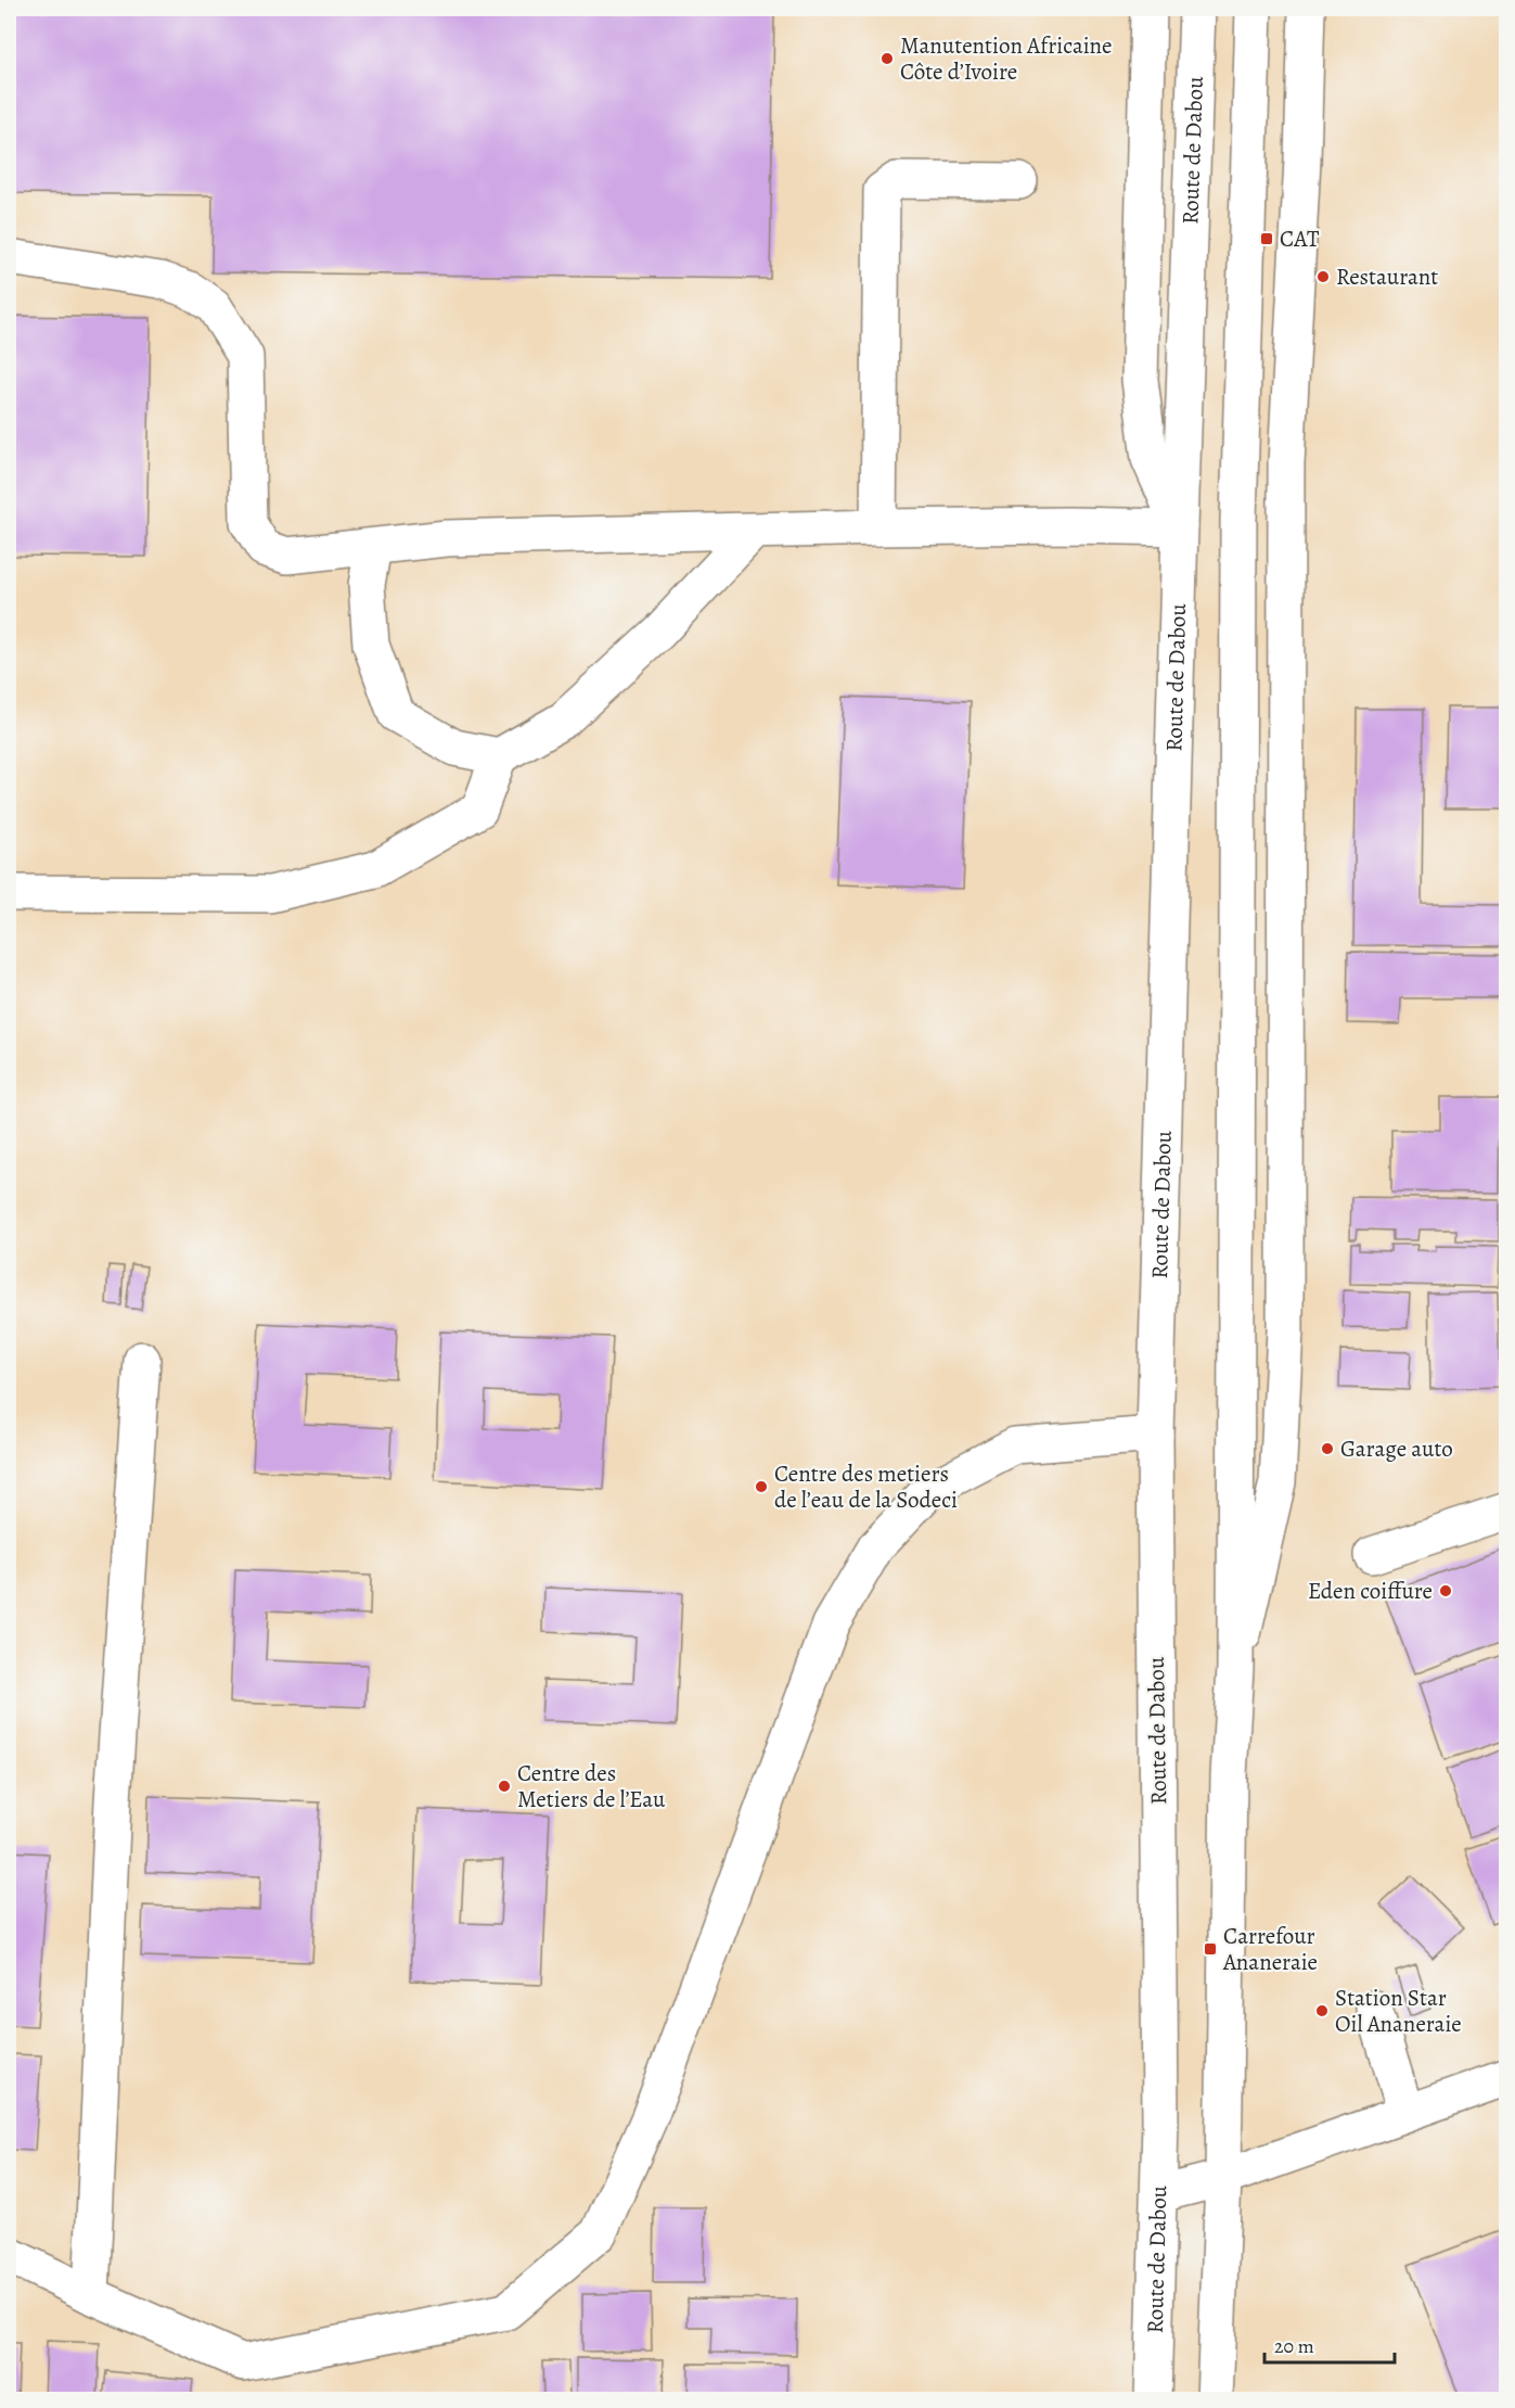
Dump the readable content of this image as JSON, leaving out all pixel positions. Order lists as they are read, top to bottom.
{
  "streets": {
    "main road": ["Route de Dabou"]
  },
  "places": {
    "other": [
      "Manutention Africaine Côte d’Ivoire",
      "Restaurant",
      "Garage auto",
      "Centre des metiers de l’eau de la Sodeci",
      "Eden coiffure",
      "Centre des Metiers de l’Eau",
      "Station Star Oil Ananeraie"
    ],
    "transit": ["CAT", "Carrefour Ananeraie"]
  },
  "scale_bar": "20 m"
}
